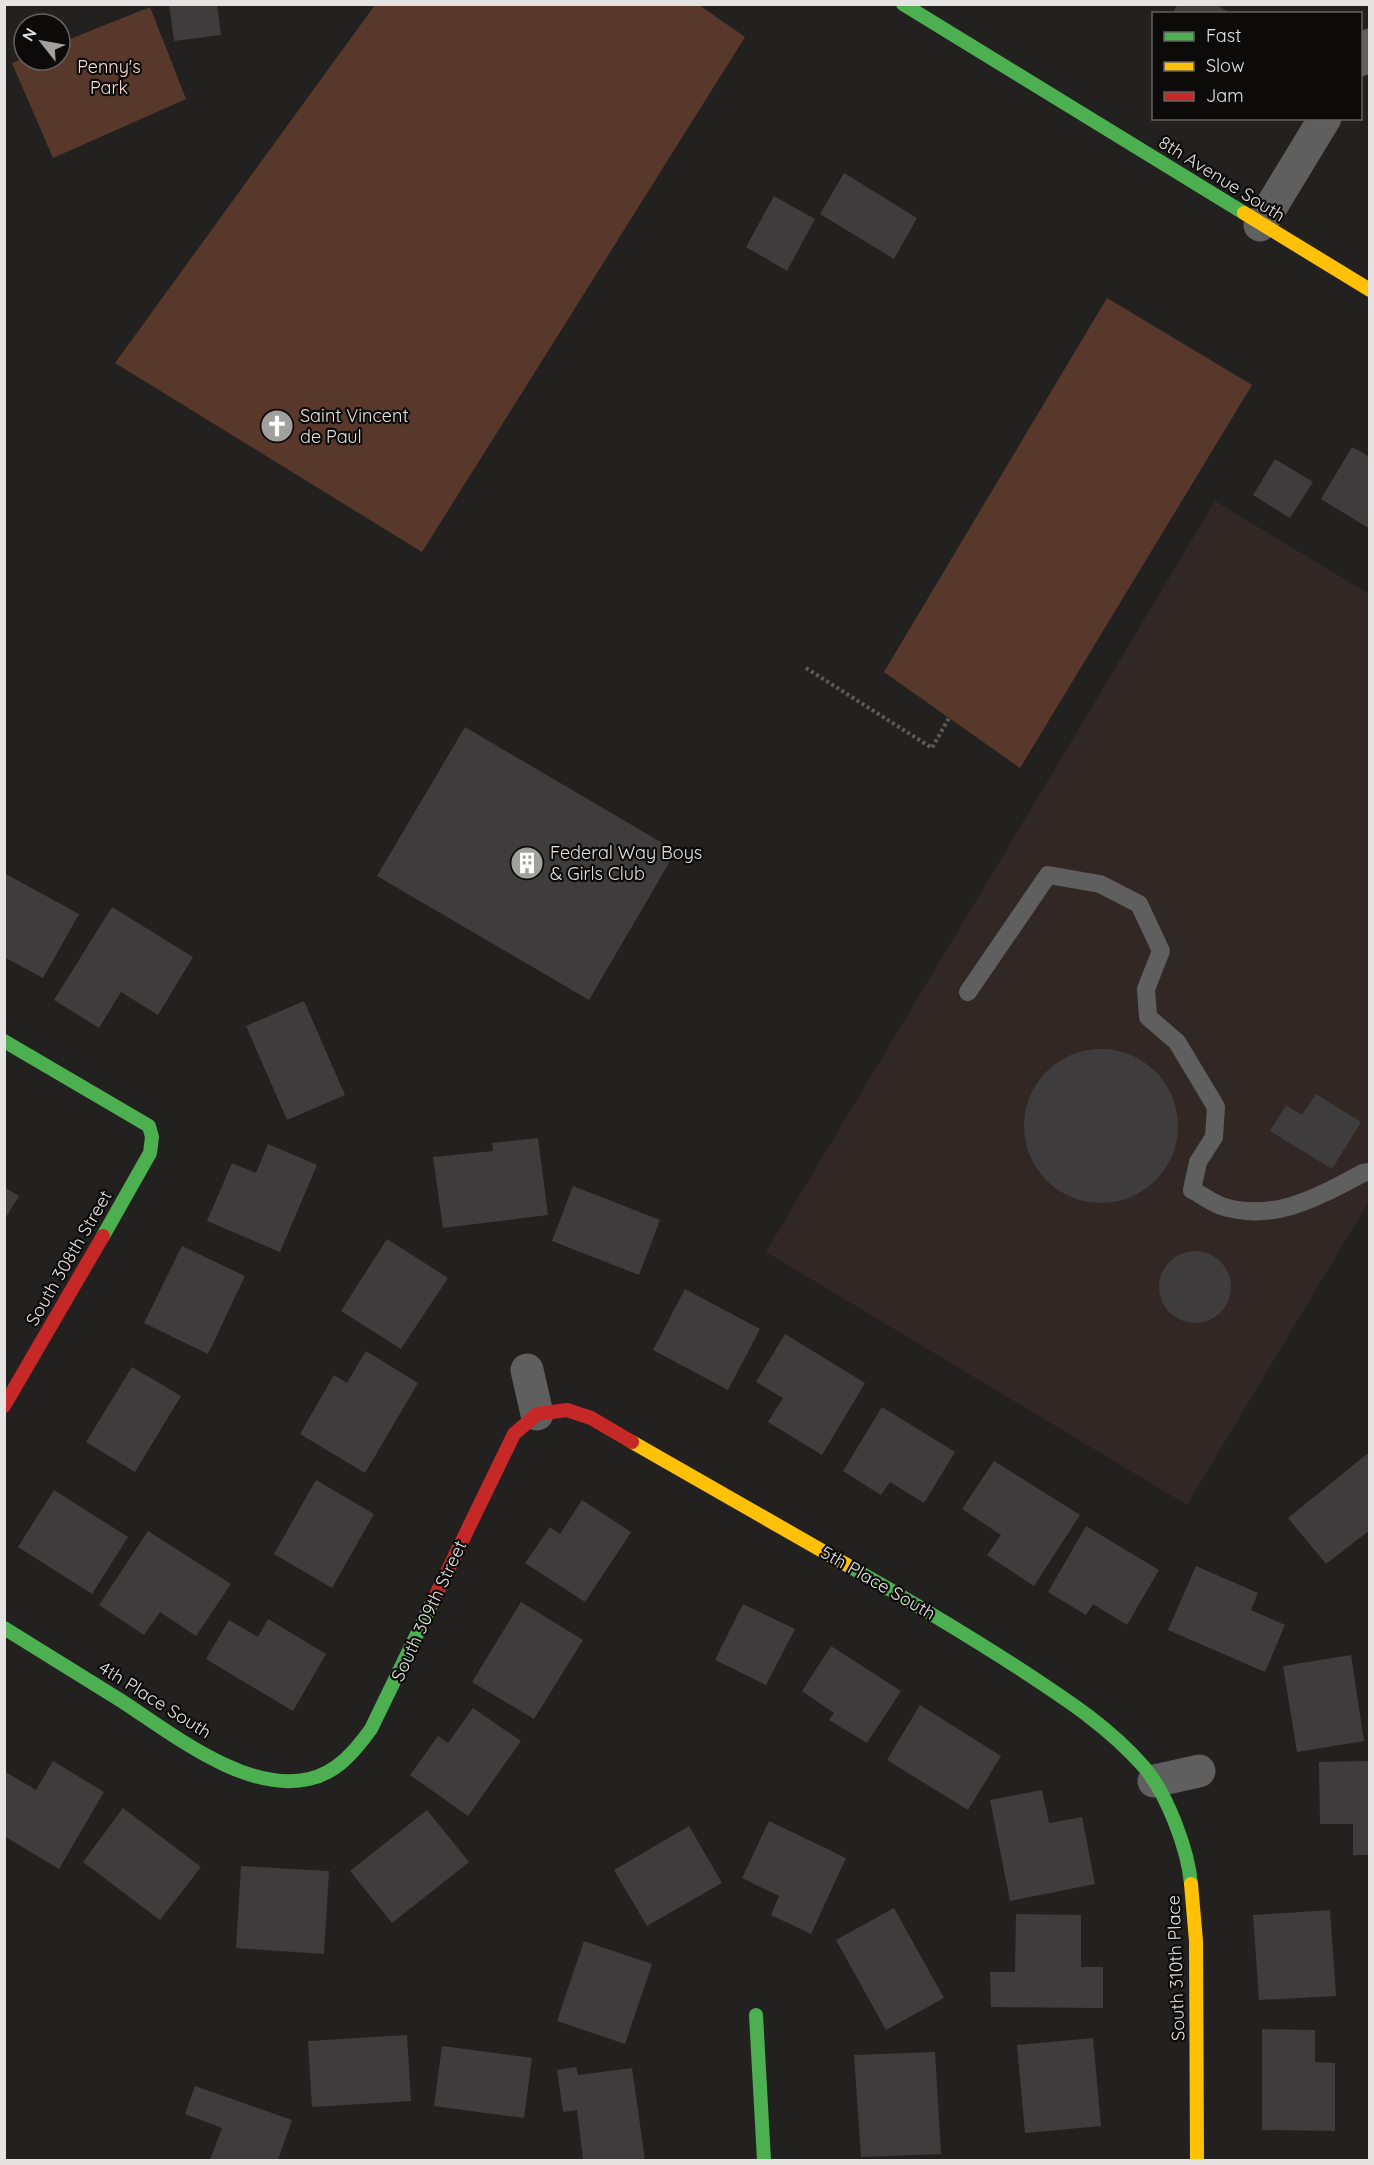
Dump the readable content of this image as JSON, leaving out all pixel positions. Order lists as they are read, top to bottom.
{
  "streets": {
    "street": [
      "8th Avenue South",
      "South 308th Street",
      "5th Place South",
      "South 309th Street",
      "4th Place South",
      "South 310th Place"
    ]
  },
  "crossings": [
    ["5th Place South", "South 309th Street"],
    ["5th Place South", "South 310th Place"],
    ["South 309th Street", "4th Place South"]
  ],
  "parks": ["Penny's Park"],
  "places": {
    "church": ["Saint Vincent de Paul"],
    "building": ["Federal Way Boys & Girls Club"]
  },
  "legend": ["Fast", "Slow", "Jam"],
  "north": "top left"
}
